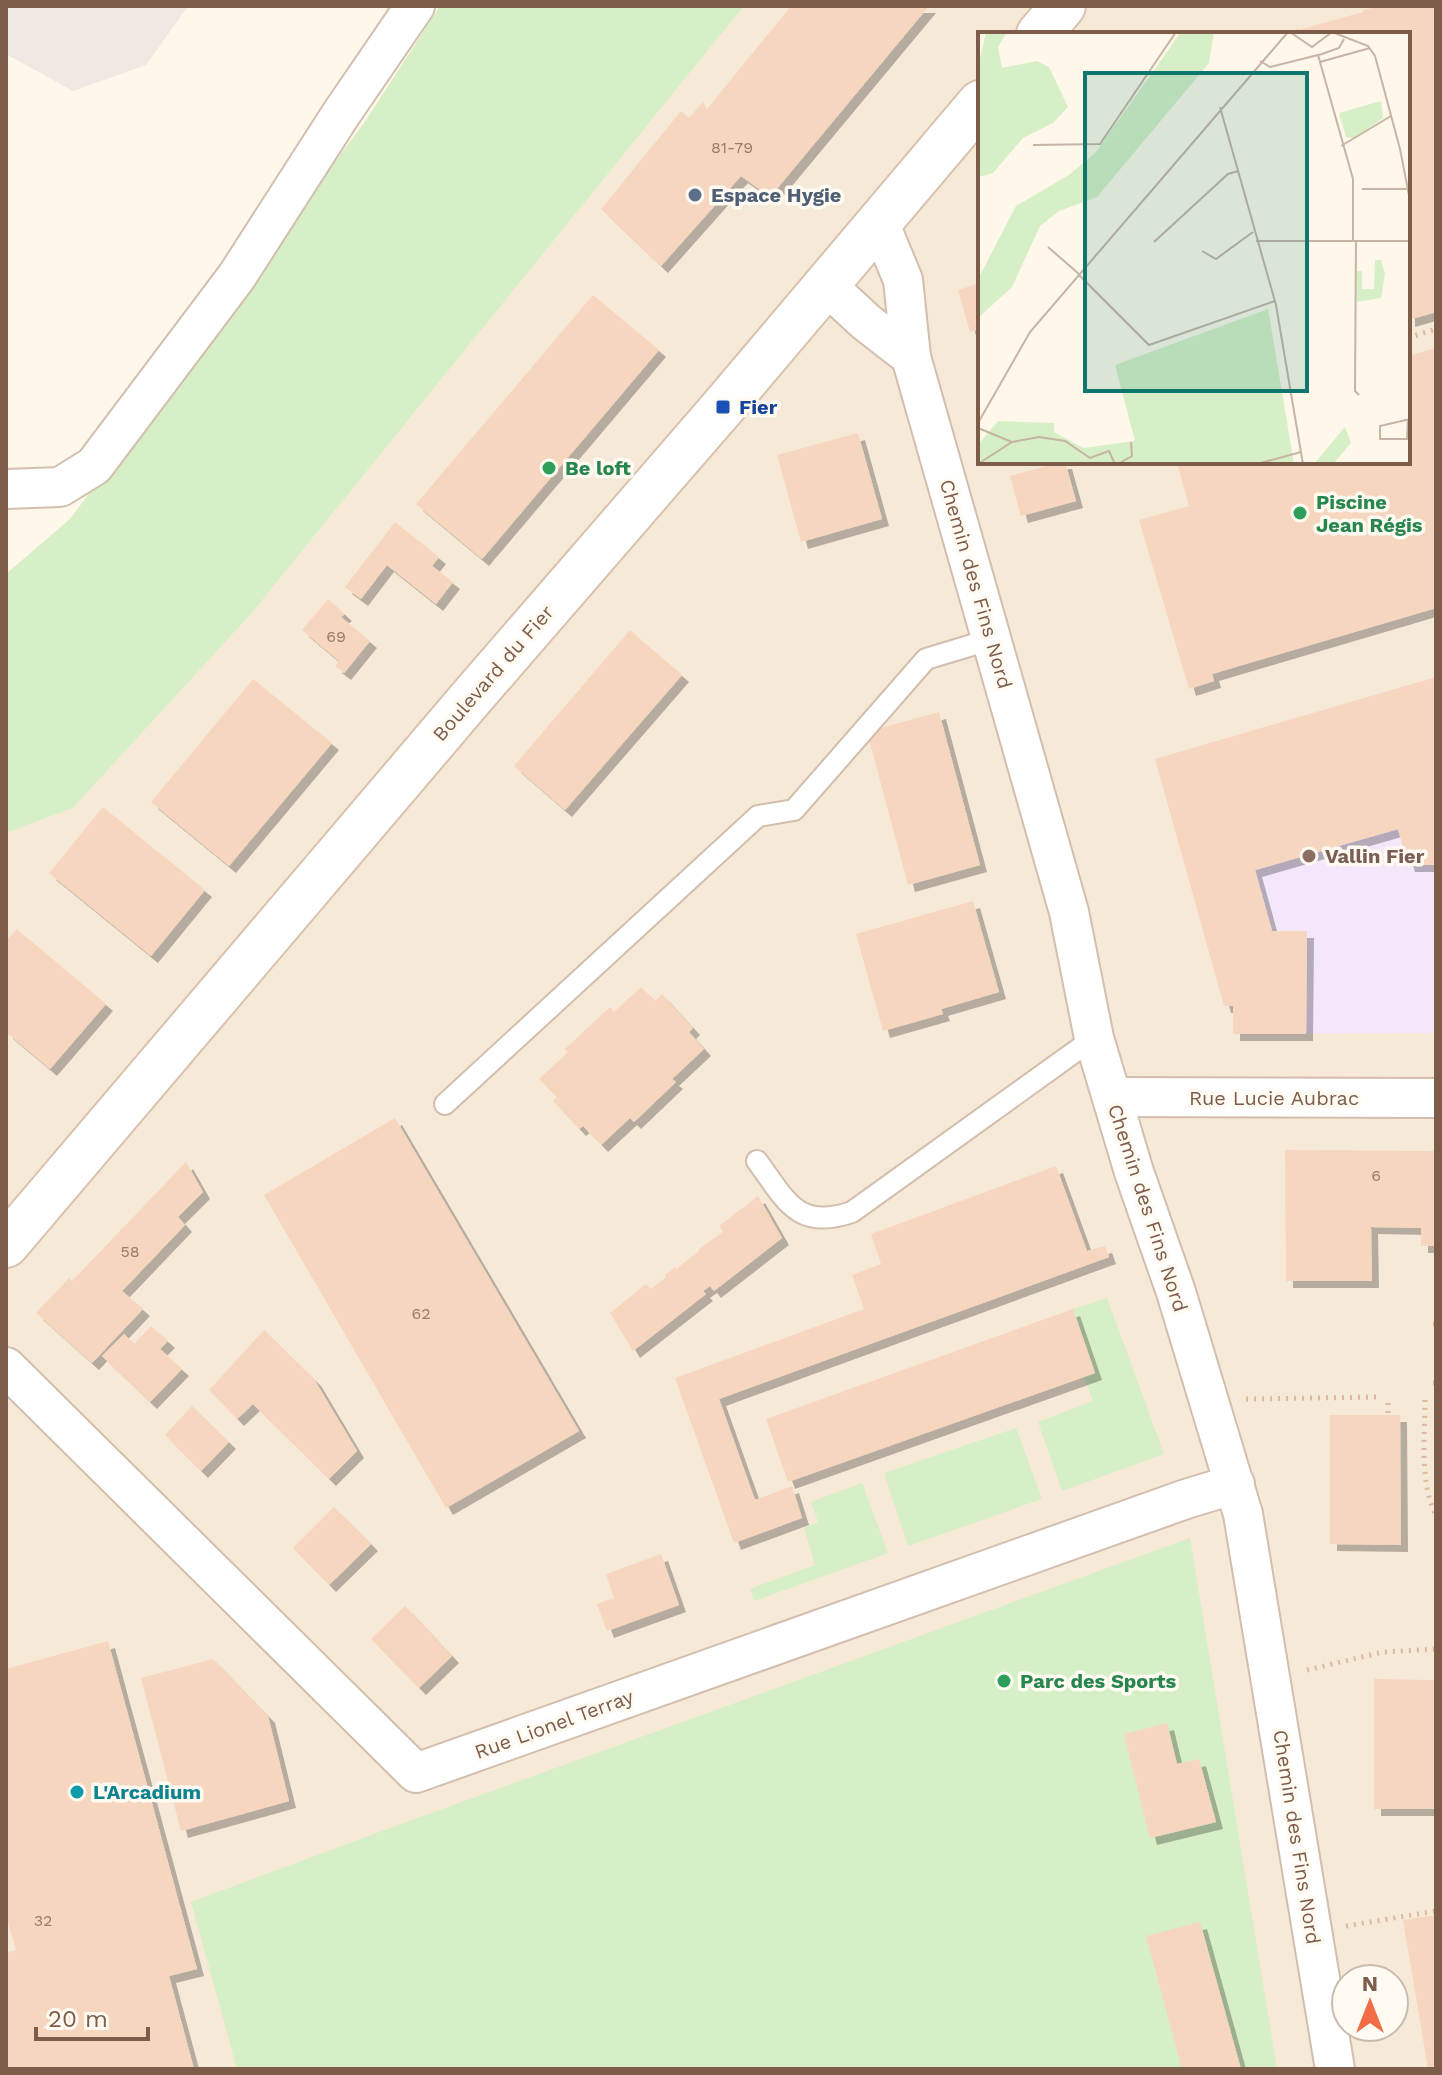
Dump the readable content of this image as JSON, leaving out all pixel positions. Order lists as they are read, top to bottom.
{
  "streets": {
    "main road": ["Boulevard du Fier"],
    "street": ["Chemin des Fins Nord", "Rue Lucie Aubrac", "Rue Lionel Terray"]
  },
  "crossings": [
    ["Chemin des Fins Nord", "Boulevard du Fier"],
    ["Chemin des Fins Nord", "Rue Lucie Aubrac"],
    ["Chemin des Fins Nord", "Rue Lionel Terray"]
  ],
  "places": {
    "other": [
      "Espace Hygie",
      "Be loft",
      "Piscine Jean Régis",
      "Vallin Fier",
      "Parc des Sports",
      "L'Arcadium"
    ],
    "transit": ["Fier"]
  },
  "house_numbers": [
    "81-79",
    "69",
    "6",
    "58",
    "62",
    "32"
  ],
  "scale_bar": "20 m",
  "north": "top"
}
